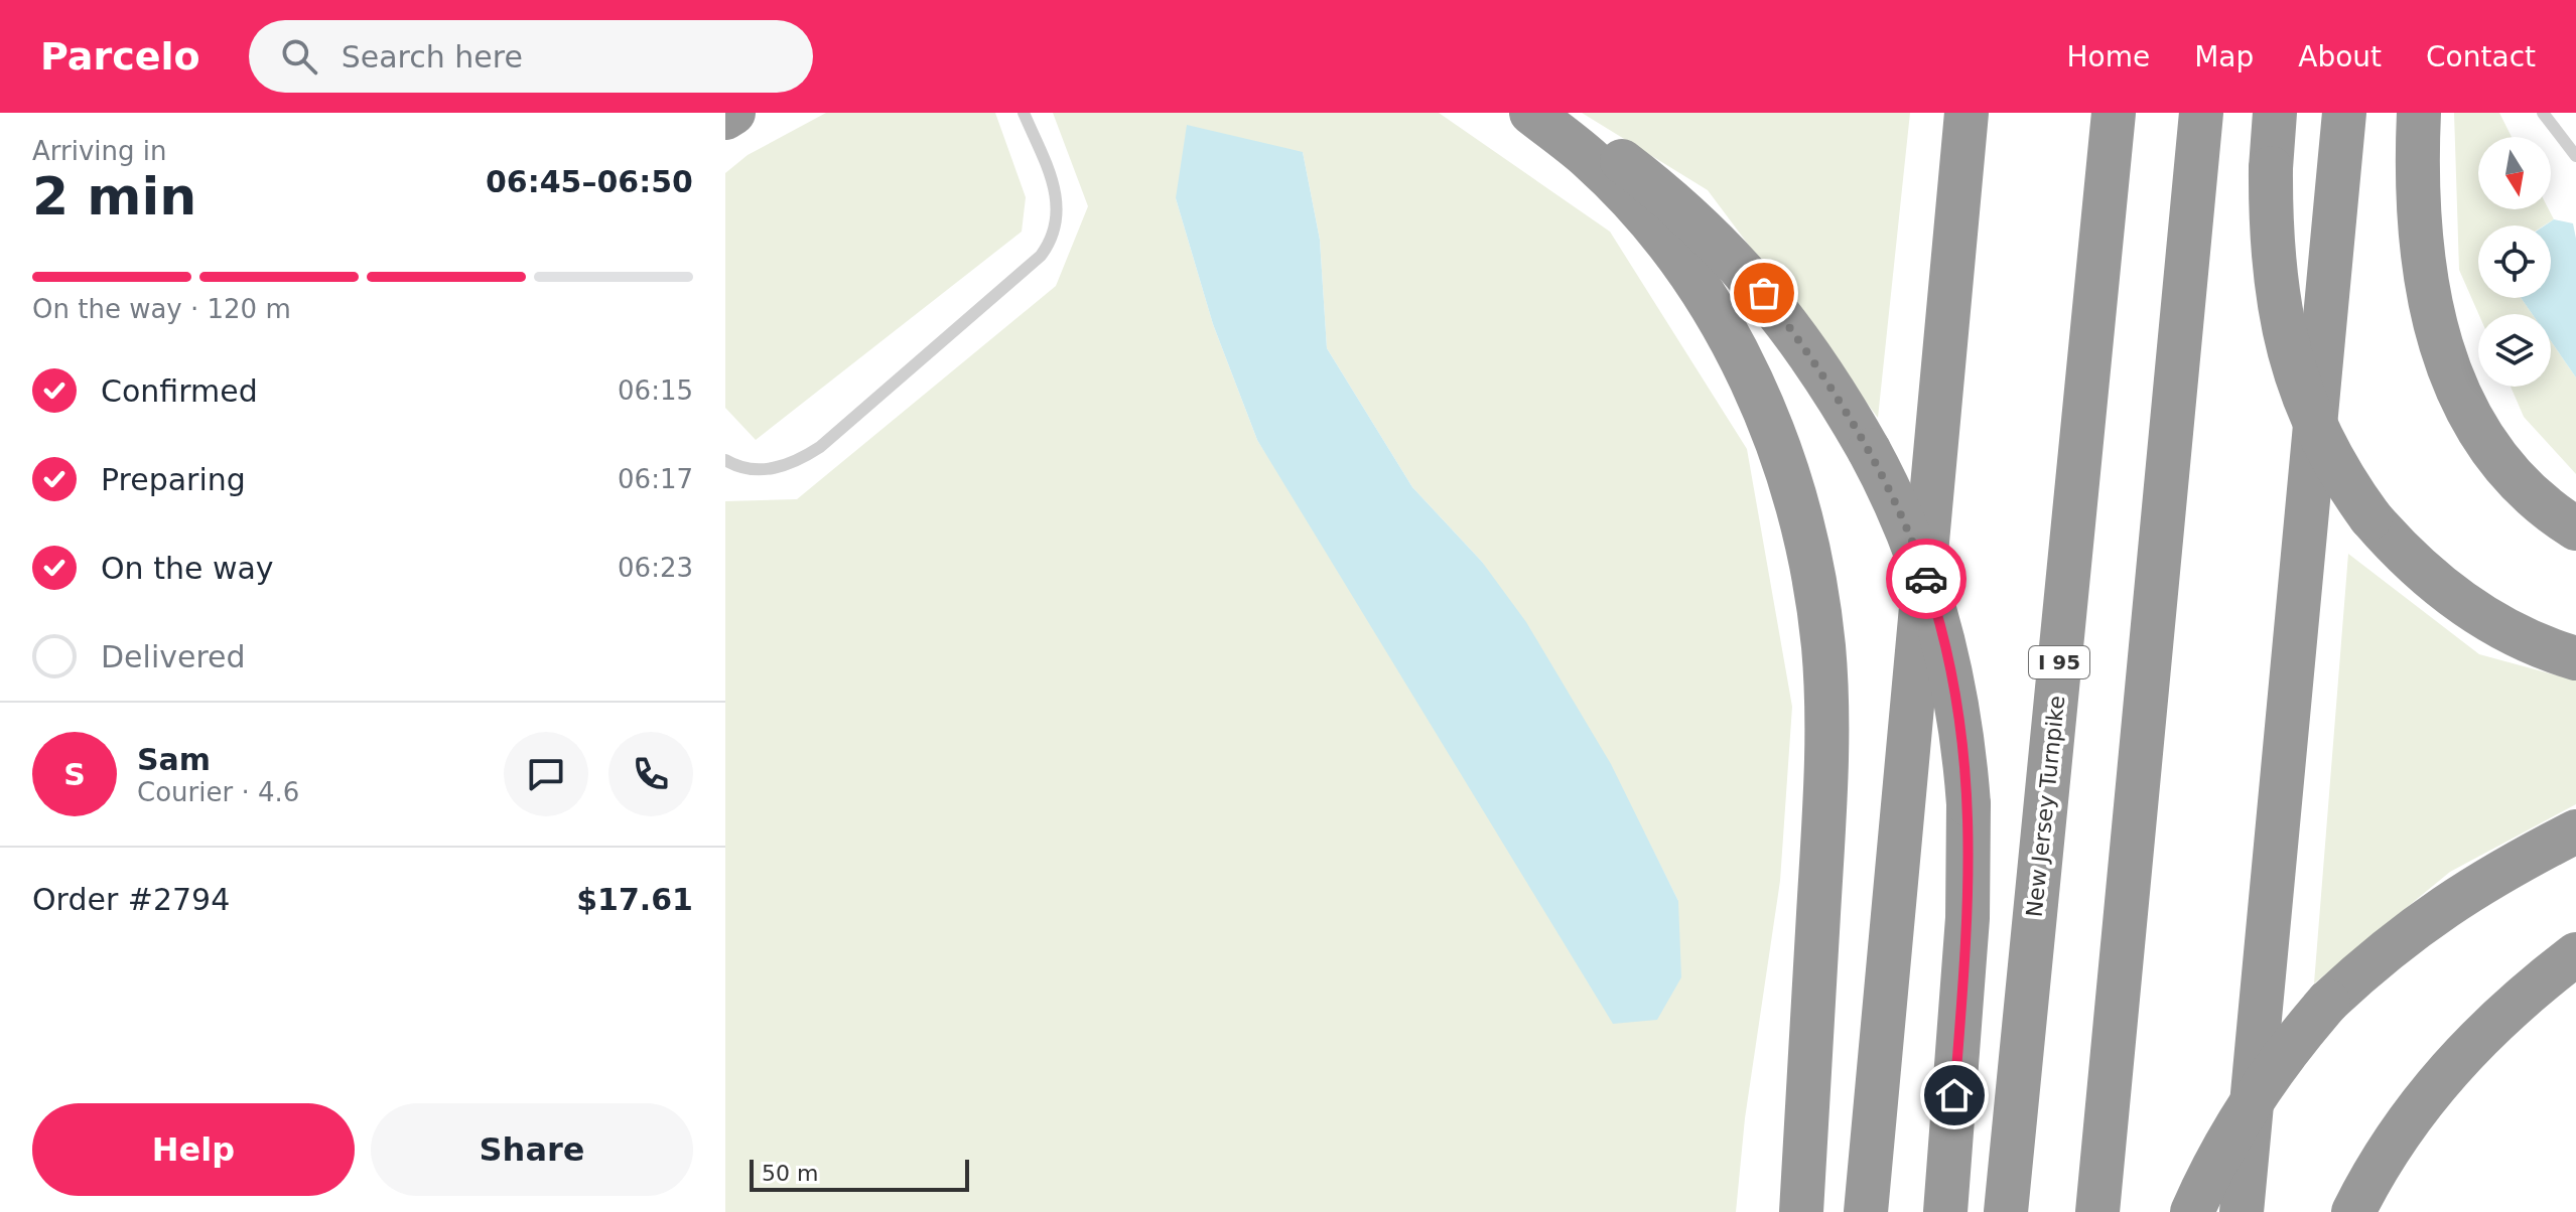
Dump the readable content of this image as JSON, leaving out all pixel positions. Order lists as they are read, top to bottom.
{
  "streets": {
    "highway": ["I 95", "New Jersey Turnpike"]
  },
  "scale_bar": "50 m",
  "north": "bottom",
  "page": {
    "header": "Parcelo",
    "search": "Search here",
    "nav": [
      "Home",
      "Map",
      "About",
      "Contact"
    ],
    "heading": ["2 min", "Arriving in", "06:45–06:50"],
    "panel": [
      "Sam",
      "Courier · 4.6",
      "Order #2794",
      "$17.61"
    ],
    "bar": "On the way · 120 m",
    "list": [
      ["Confirmed", "06:15"],
      ["Preparing", "06:17"],
      ["On the way", "06:23"],
      "Delivered"
    ],
    "round": "S",
    "buttons": ["Help", "Share"],
    "scale": "50 m"
  }
}
